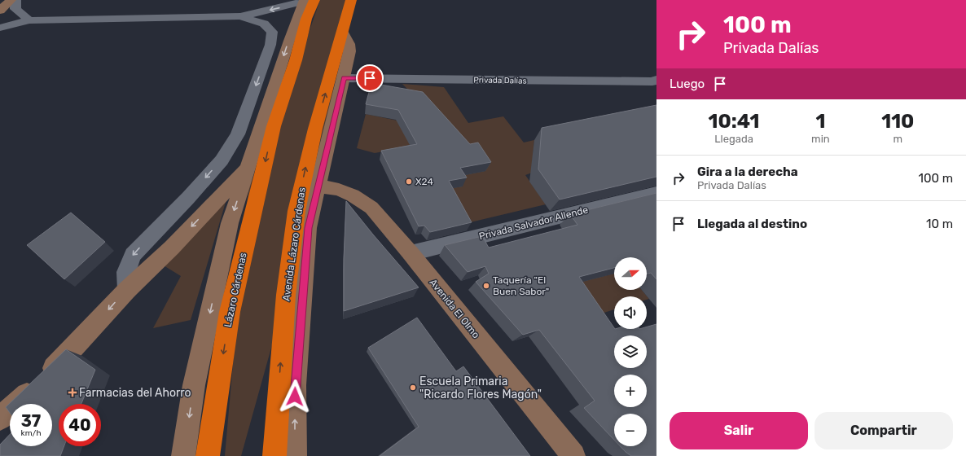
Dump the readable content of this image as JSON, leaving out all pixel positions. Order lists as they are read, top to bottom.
{
  "streets": {
    "highway": ["Avenida Lázaro Cárdenas", "Lázaro Cárdenas"],
    "street": ["Privada Dalías", "Privada Salvador Allende", "Avenida El Olmo"]
  },
  "crossings": [
    ["Privada Salvador Allende", "Avenida El Olmo"]
  ],
  "one_way": ["Avenida Lázaro Cárdenas", "Lázaro Cárdenas"],
  "places": {
    "other": ["X24", "Taquería \"El Buen Sabor\"", "Escuela Primaria \"Ricardo Flores Magón\""],
    "health": ["Farmacias del Ahorro"]
  },
  "north": "right",
  "page": {
    "turn": ["100 m", "Privada Dalías"],
    "then": "Luego",
    "eta": [
      "10:41",
      "Llegada",
      "1",
      "min",
      "110",
      "m"
    ],
    "list": [
      {
        "name": "Gira a la derecha",
        "note": "Privada Dalías",
        "value": "100 m"
      },
      {
        "name": "Llegada al destino",
        "value": "10 m"
      }
    ],
    "map_buttons": ["+", "−"],
    "speed": "37 km/h",
    "limit": "40",
    "buttons": ["Salir", "Compartir"]
  }
}
